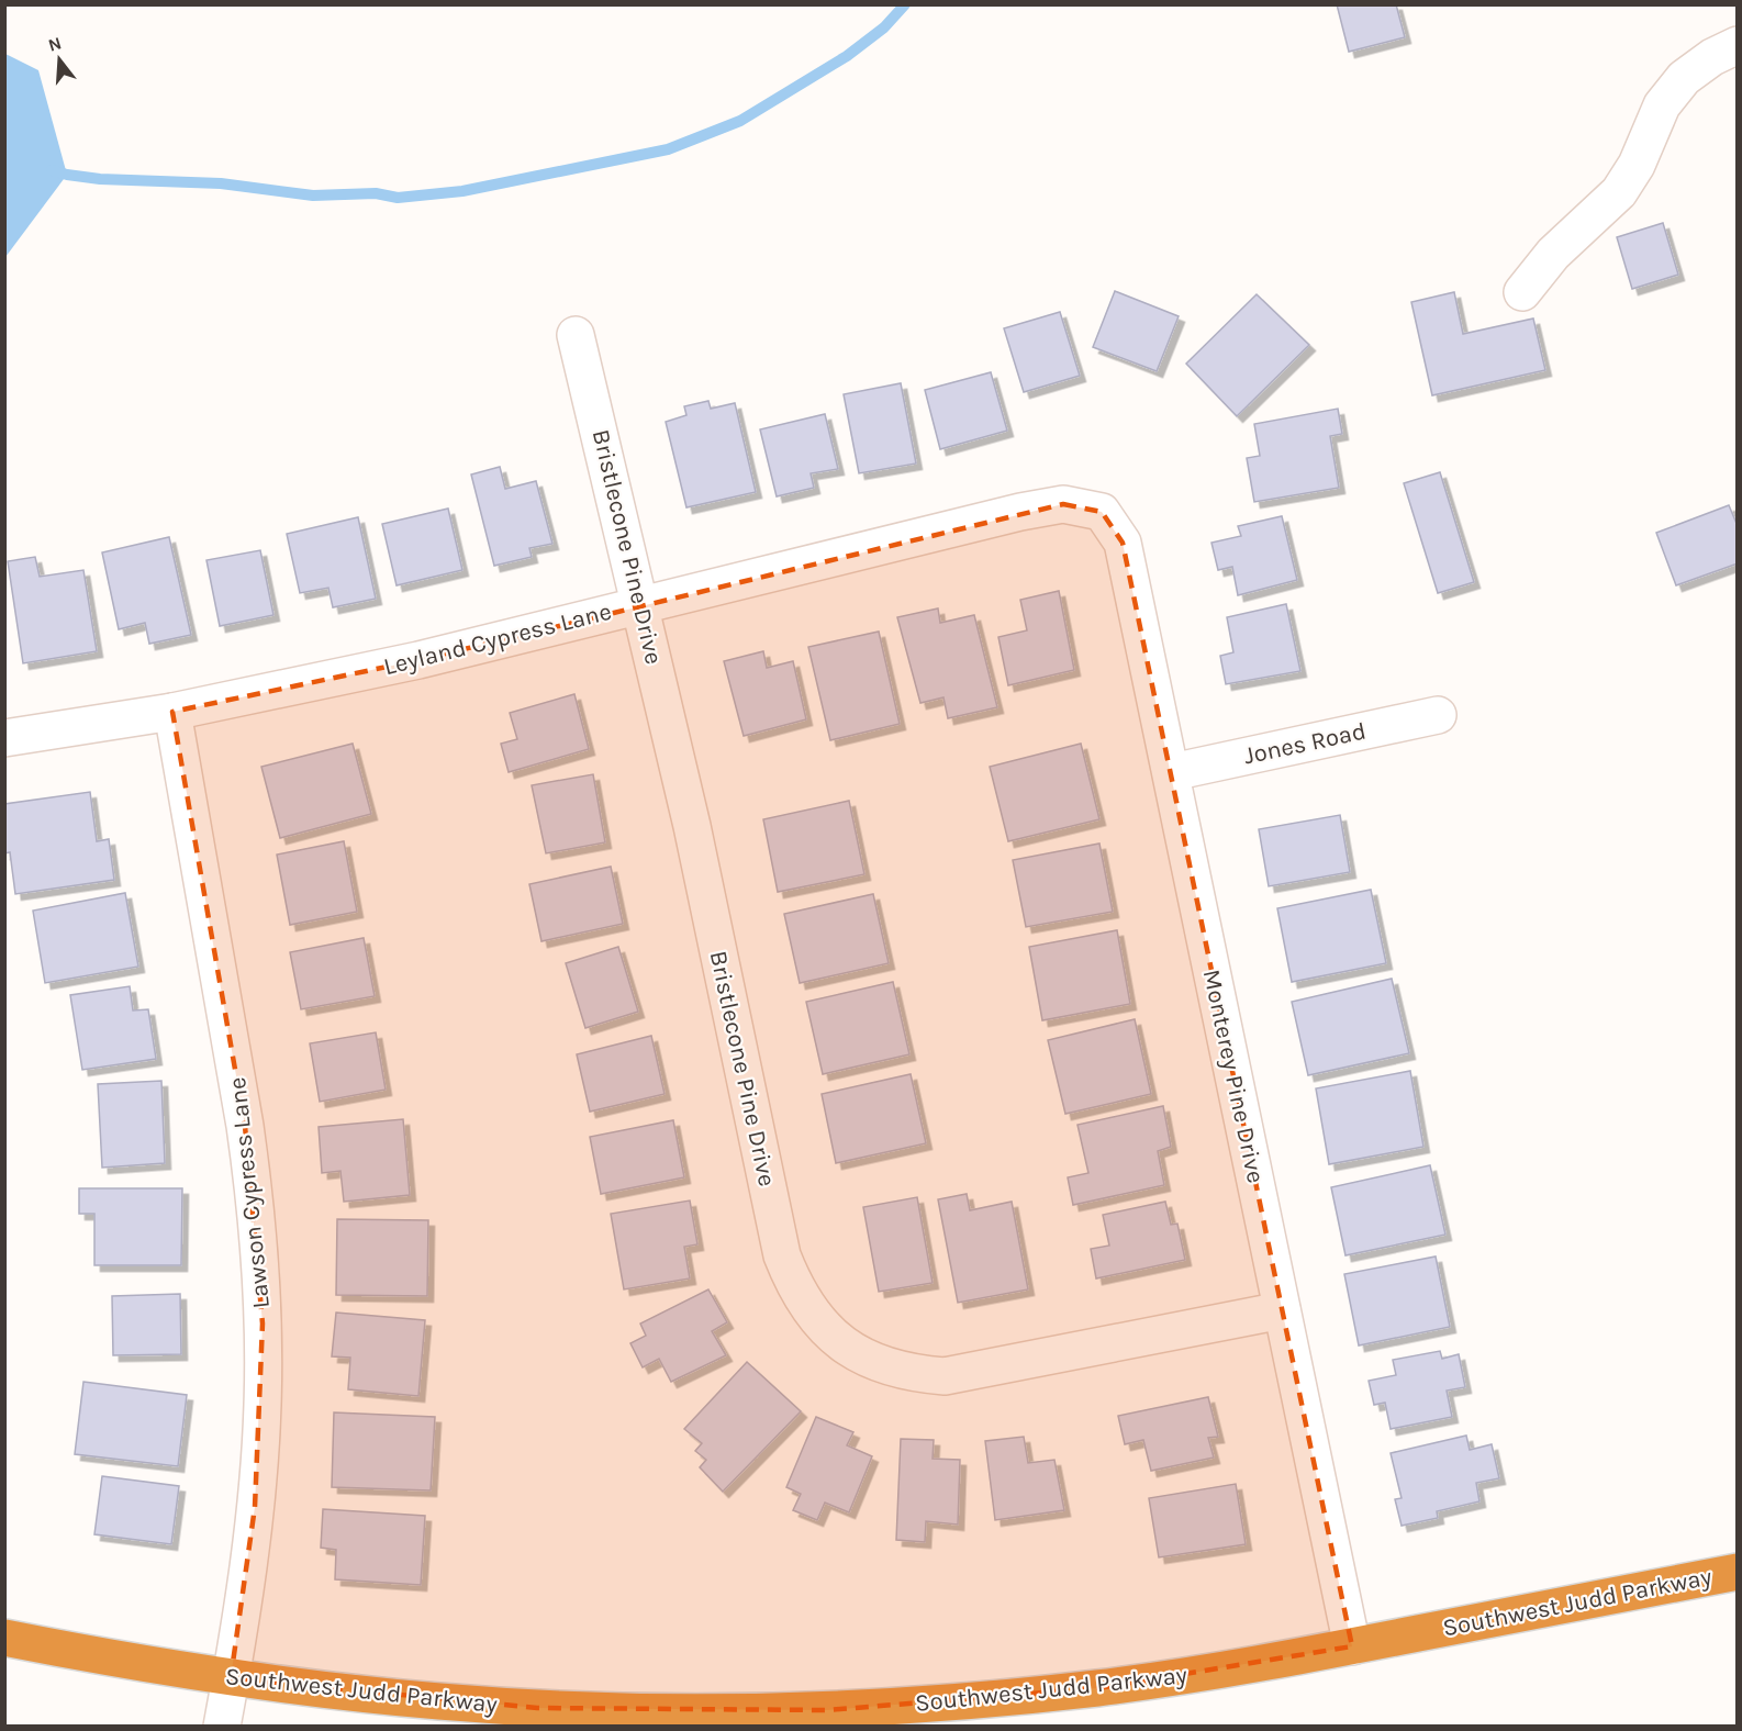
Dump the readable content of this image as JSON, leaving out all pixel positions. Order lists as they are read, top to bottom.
{
  "streets": {
    "highway": ["Southwest Judd Parkway"],
    "street": [
      "Bristlecone Pine Drive",
      "Leyland Cypress Lane",
      "Jones Road",
      "Monterey Pine Drive",
      "Lawson Cypress Lane"
    ]
  },
  "crossings": [
    ["Bristlecone Pine Drive", "Leyland Cypress Lane"],
    ["Bristlecone Pine Drive", "Monterey Pine Drive"],
    ["Leyland Cypress Lane", "Monterey Pine Drive"],
    ["Leyland Cypress Lane", "Lawson Cypress Lane"],
    ["Jones Road", "Monterey Pine Drive"],
    ["Monterey Pine Drive", "Southwest Judd Parkway"],
    ["Lawson Cypress Lane", "Southwest Judd Parkway"]
  ],
  "north": "top"
}
